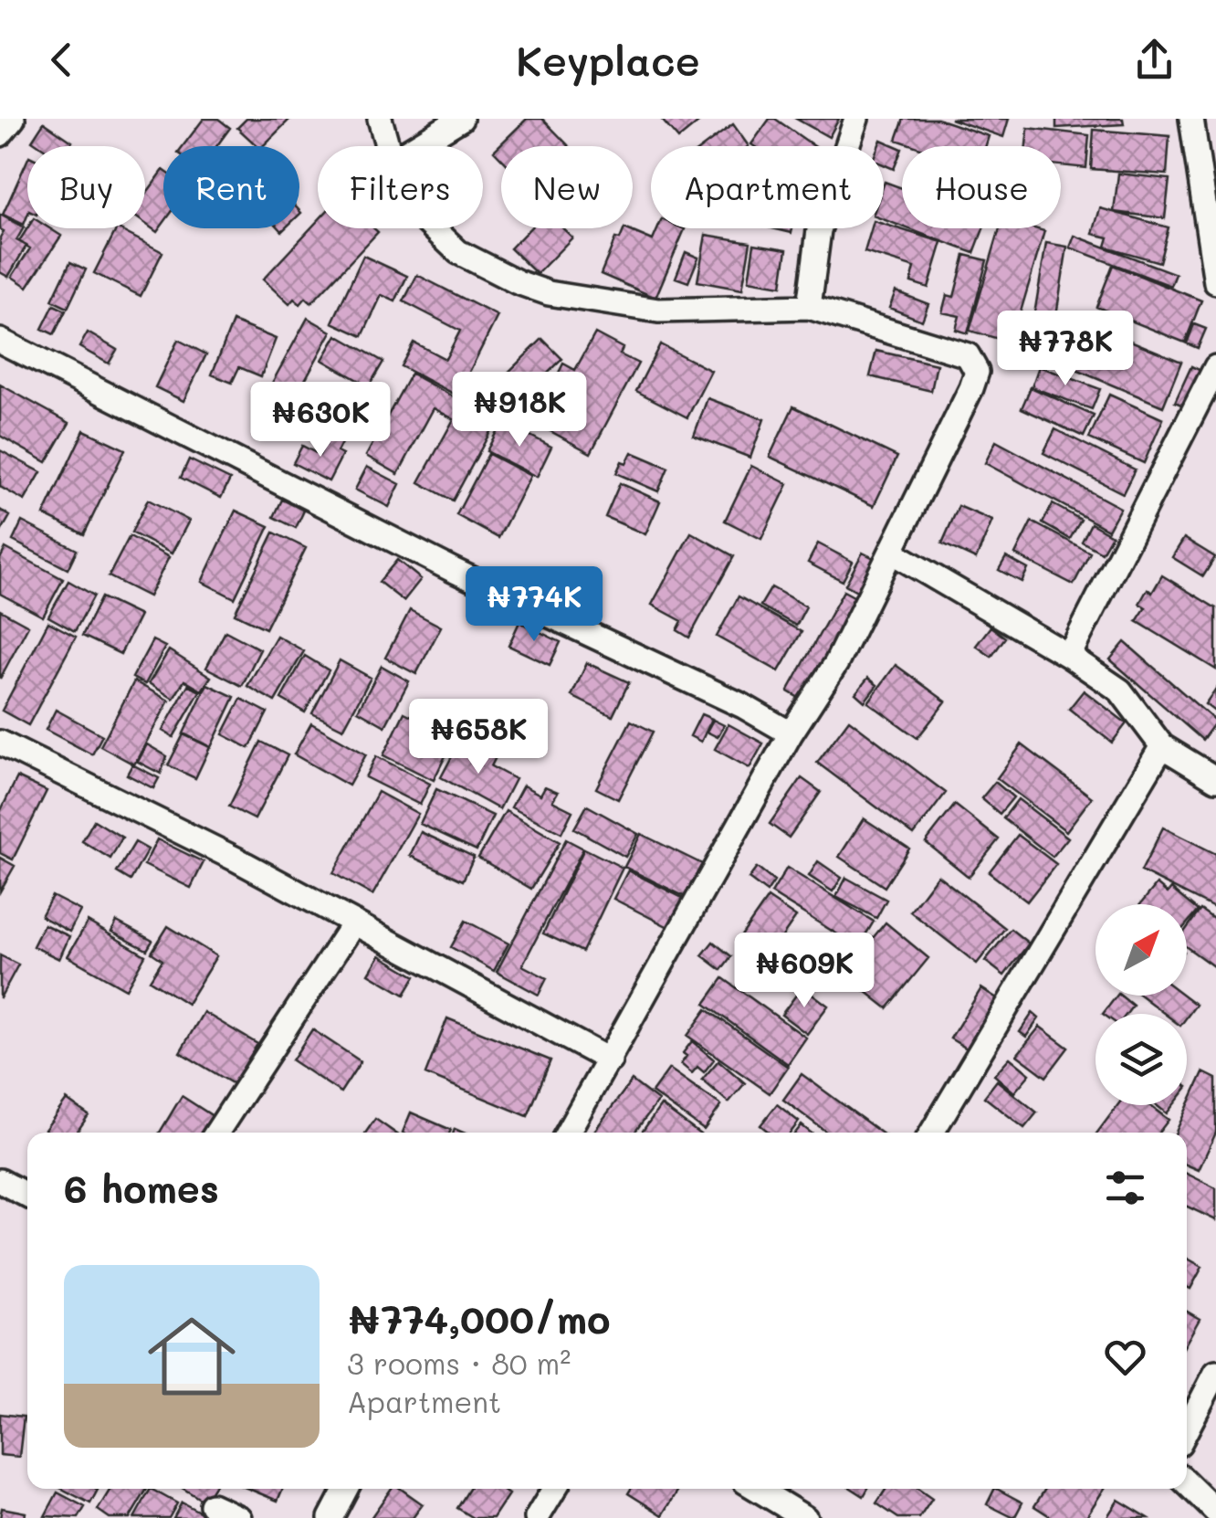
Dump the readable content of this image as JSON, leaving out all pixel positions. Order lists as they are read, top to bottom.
{
  "north": "top right",
  "page": {
    "header": "Keyplace",
    "chip": [
      "Buy",
      "Rent",
      "Filters",
      "New",
      "Apartment",
      "House"
    ],
    "price": [
      "₦778K",
      "₦918K",
      "₦630K",
      "₦774K",
      "₦658K",
      "₦609K"
    ],
    "heading": "6 homes",
    "list": [
      {
        "name": "₦774,000/mo",
        "note": "3 rooms · 80 m² · Apartment"
      }
    ]
  }
}
